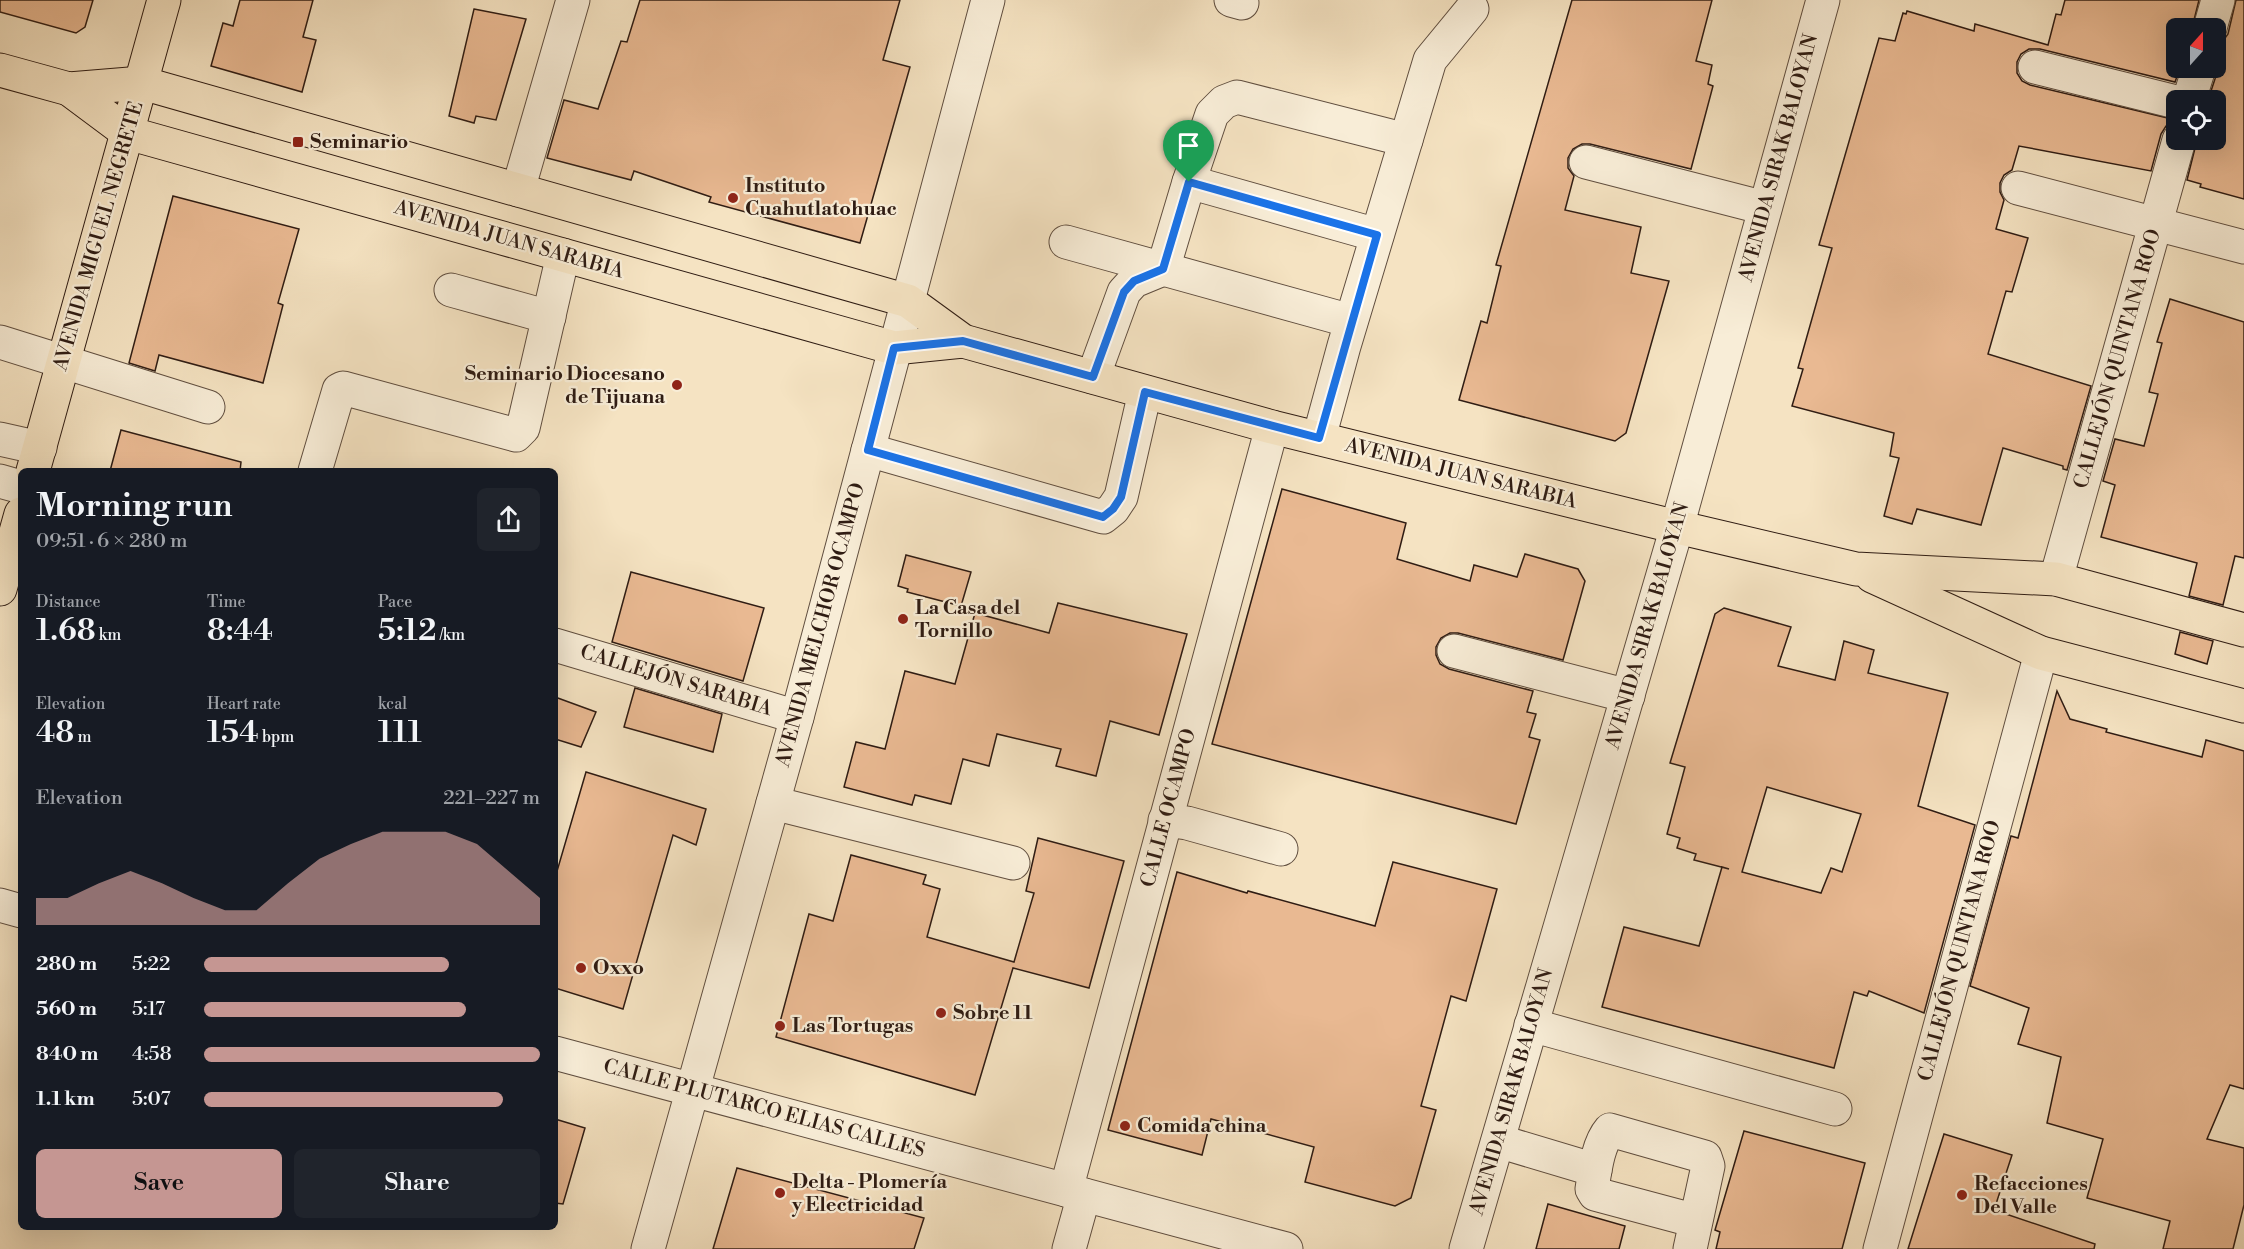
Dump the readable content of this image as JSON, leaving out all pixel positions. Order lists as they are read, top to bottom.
{
  "streets": {
    "main road": ["AVENIDA MIGUEL NEGRETE", "AVENIDA JUAN SARABIA"],
    "street": [
      "AVENIDA SIRAK BALOYAN",
      "CALLEJÓN QUINTANA ROO",
      "AVENIDA MELCHOR OCAMPO",
      "CALLEJÓN SARABIA",
      "CALLE OCAMPO",
      "CALLE PLUTARCO ELIAS CALLES"
    ]
  },
  "crossings": [
    ["AVENIDA SIRAK BALOYAN", "AVENIDA JUAN SARABIA"],
    ["AVENIDA MIGUEL NEGRETE", "AVENIDA JUAN SARABIA"],
    ["AVENIDA JUAN SARABIA", "CALLEJÓN QUINTANA ROO"],
    ["AVENIDA JUAN SARABIA", "AVENIDA MELCHOR OCAMPO"],
    ["AVENIDA JUAN SARABIA", "CALLE OCAMPO"],
    ["AVENIDA MELCHOR OCAMPO", "CALLEJÓN SARABIA"],
    ["AVENIDA MELCHOR OCAMPO", "CALLE PLUTARCO ELIAS CALLES"],
    ["CALLE OCAMPO", "CALLE PLUTARCO ELIAS CALLES"]
  ],
  "places": {
    "transit": ["Seminario"],
    "other": [
      "Instituto Cuahutlatohuac",
      "Seminario Diocesano de Tijuana",
      "La Casa del Tornillo",
      "Oxxo",
      "Sobre 11",
      "Las Tortugas",
      "Comida china",
      "Delta - Plomería y Electricidad",
      "Refacciones Del Valle"
    ]
  },
  "north": "top",
  "page": {
    "heading": ["Morning run", "09:51 · 6 × 280 m"],
    "stats": [
      ["Distance", "1.68 km"],
      ["Time", "8:44"],
      ["Pace", "5:12 /km"],
      ["Elevation", "48 m"],
      ["Heart rate", "154 bpm"],
      ["kcal", "111"]
    ],
    "chart": ["Elevation", "221–227 m"],
    "list": [
      {
        "name": "280 m",
        "note": "5:22"
      },
      {
        "name": "560 m",
        "note": "5:17"
      },
      {
        "name": "840 m",
        "note": "4:58"
      },
      {
        "name": "1.1 km",
        "note": "5:07"
      }
    ],
    "buttons": ["Save", "Share"]
  }
}
